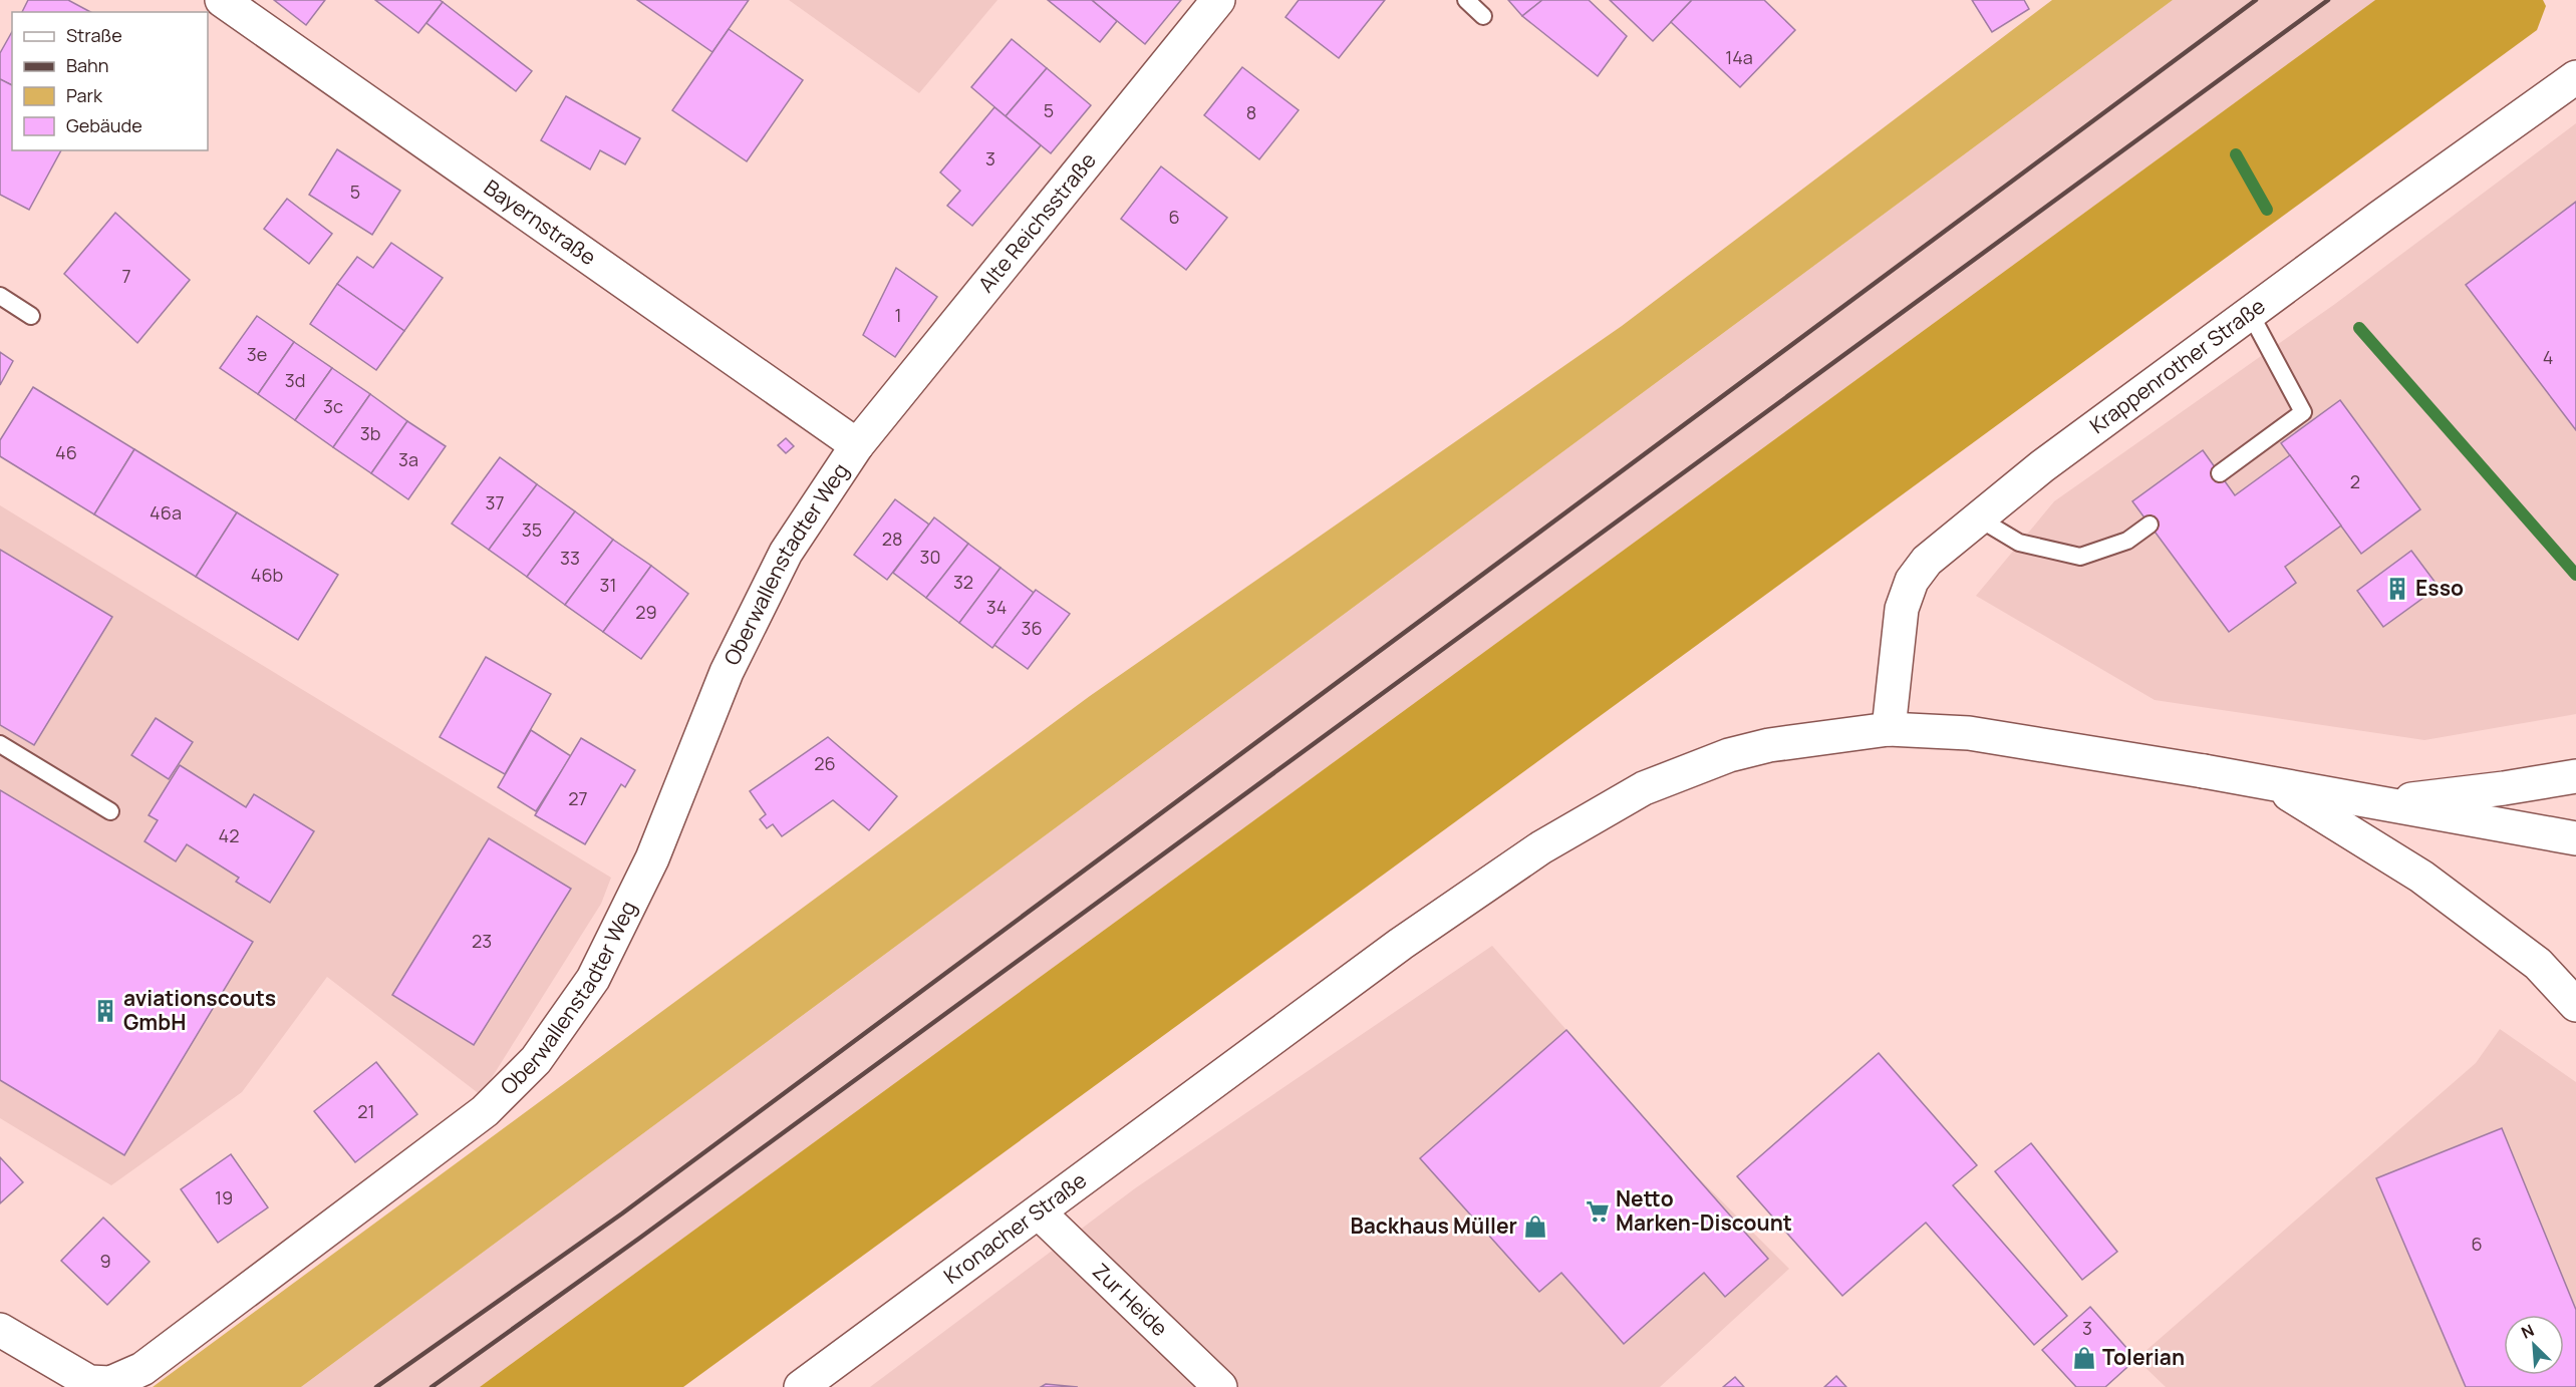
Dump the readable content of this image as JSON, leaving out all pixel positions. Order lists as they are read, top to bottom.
{
  "streets": {
    "main road": [
      "Bayernstraße",
      "Alte Reichsstraße",
      "Krappenrother Straße",
      "Oberwallenstadter Weg",
      "Kronacher Straße",
      "Zur Heide"
    ]
  },
  "crossings": [
    ["Bayernstraße", "Alte Reichsstraße"],
    ["Bayernstraße", "Oberwallenstadter Weg"],
    ["Alte Reichsstraße", "Oberwallenstadter Weg"],
    ["Krappenrother Straße", "Kronacher Straße"],
    ["Kronacher Straße", "Zur Heide"]
  ],
  "places": {
    "building": ["Esso", "aviationscouts GmbH"],
    "supermarket": ["Netto Marken-Discount"],
    "shop": ["Backhaus Müller", "Tolerian"]
  },
  "house_numbers": [
    "14a",
    "5",
    "8",
    "3",
    "5",
    "6",
    "7",
    "1",
    "3e",
    "4",
    "3d",
    "3c",
    "3b",
    "46",
    "3a",
    "2",
    "37",
    "46a",
    "35",
    "28",
    "30",
    "33",
    "46b",
    "32",
    "31",
    "34",
    "29",
    "36",
    "26",
    "27",
    "42",
    "23",
    "21",
    "19",
    "6",
    "9",
    "3"
  ],
  "legend": [
    "Straße",
    "Bahn",
    "Park",
    "Gebäude"
  ],
  "north": "top left"
}
